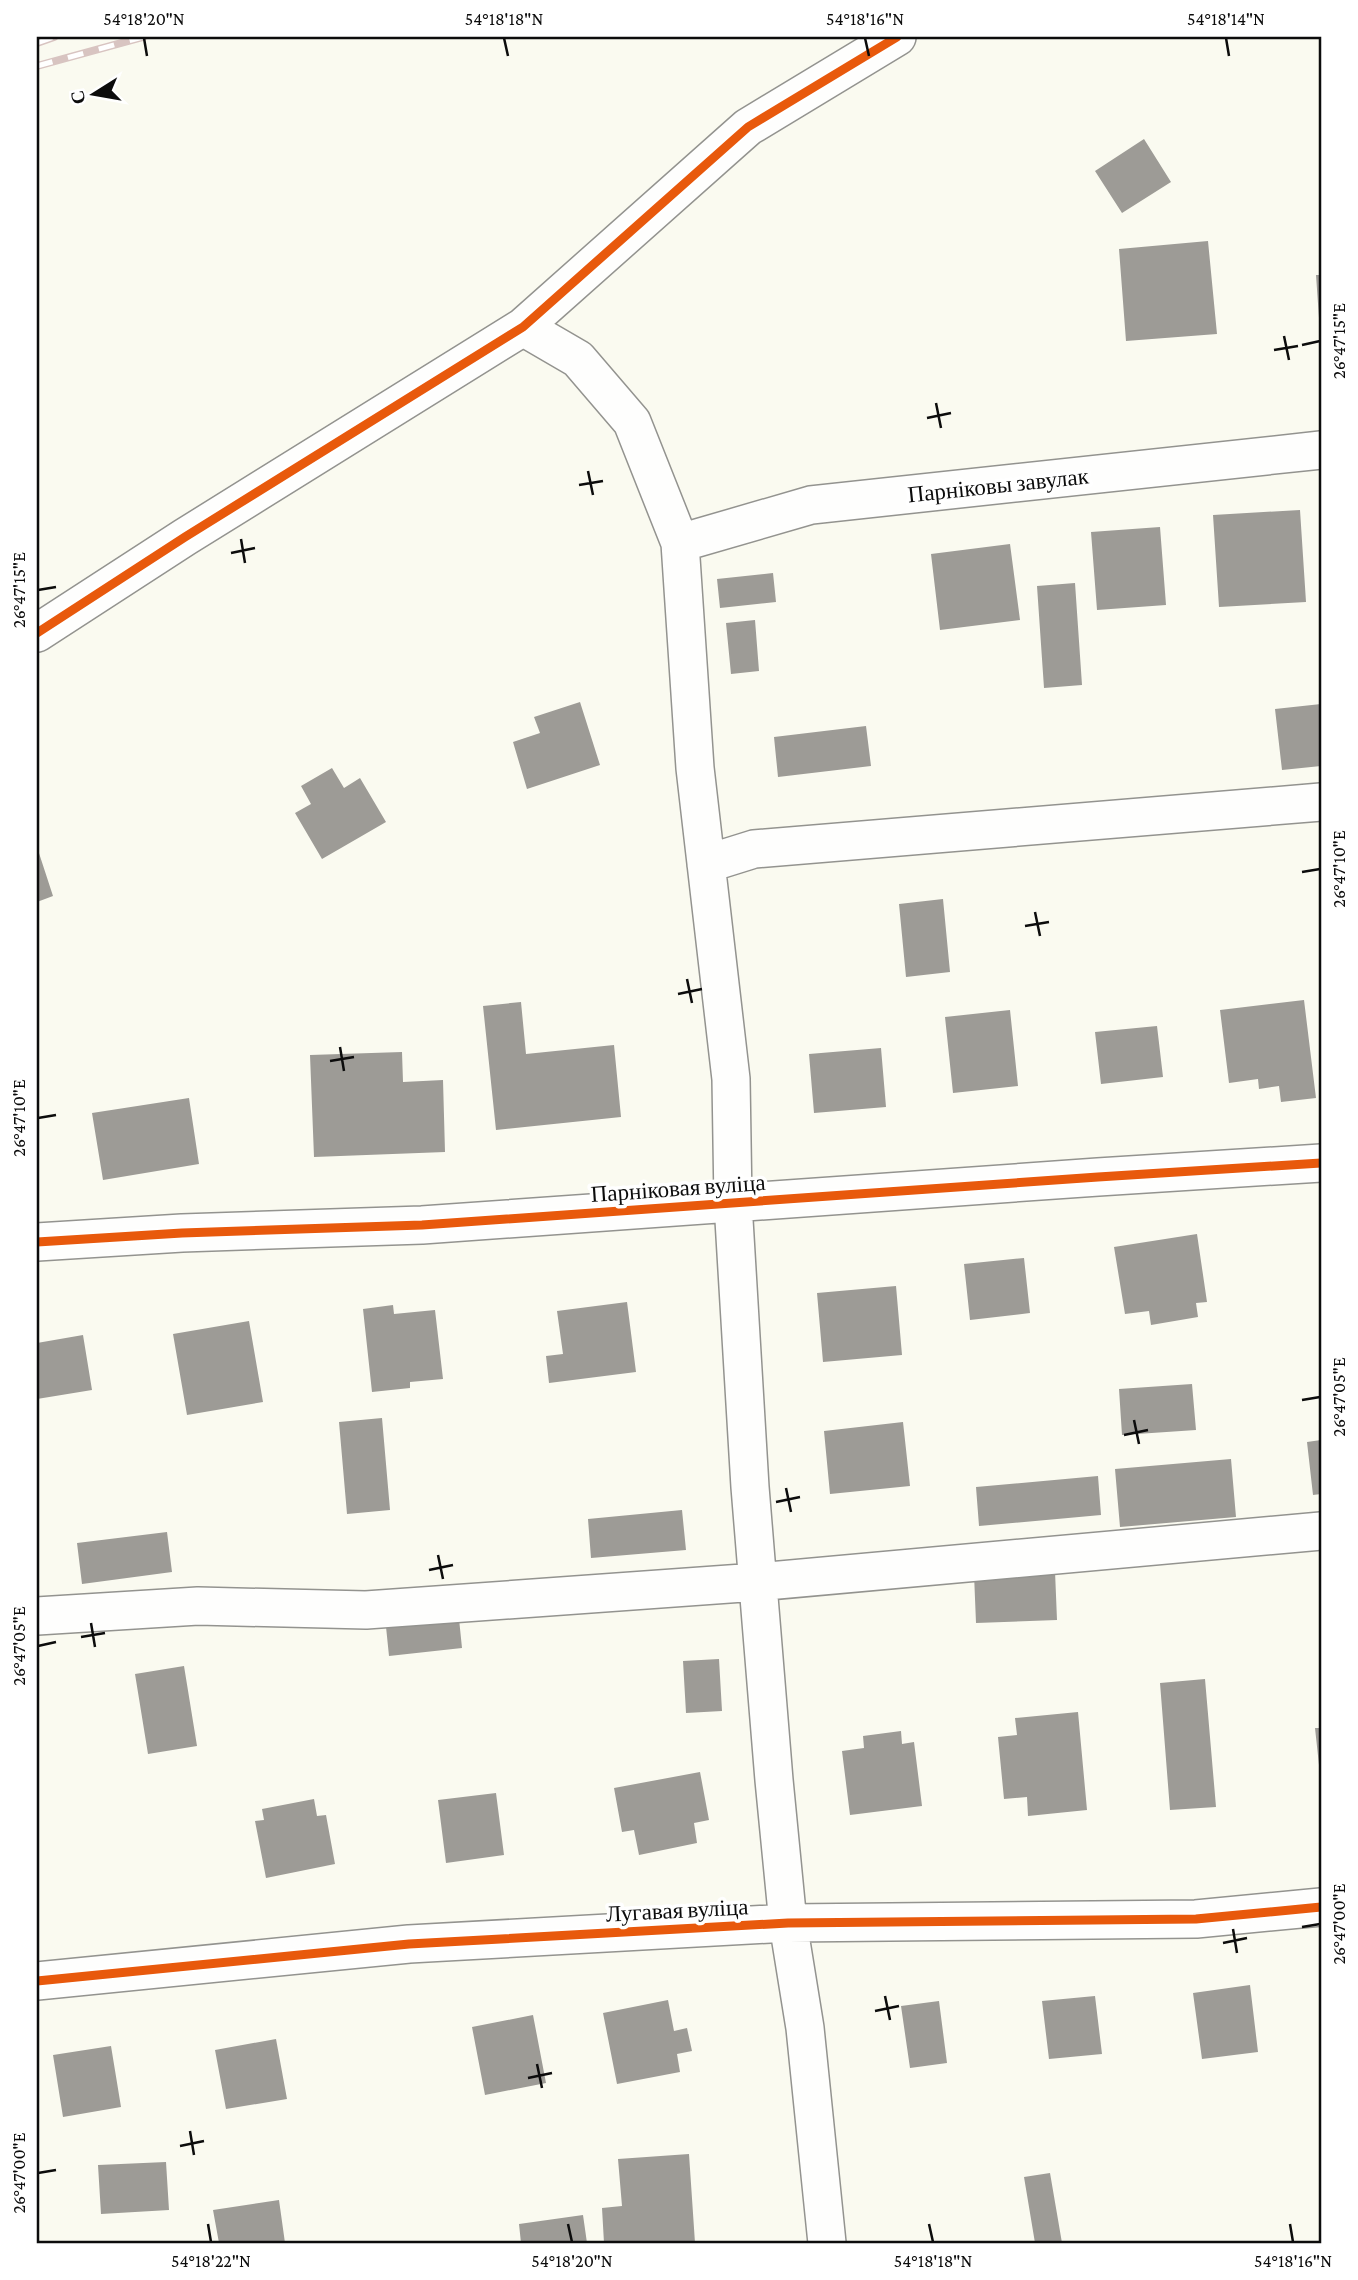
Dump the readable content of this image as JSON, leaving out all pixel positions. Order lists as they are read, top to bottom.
{
  "streets": {
    "street": ["Парніковы завулак", "Парніковая вуліца", "Лугавая вуліца"]
  },
  "north": "left",
  "coordinates": [
    "54°18'20\"N",
    "54°18'18\"N",
    "54°18'16\"N",
    "54°18'14\"N",
    "26°47'15\"E",
    "26°47'10\"E",
    "26°47'05\"E",
    "26°47'00\"E",
    "54°18'22\"N"
  ]
}
